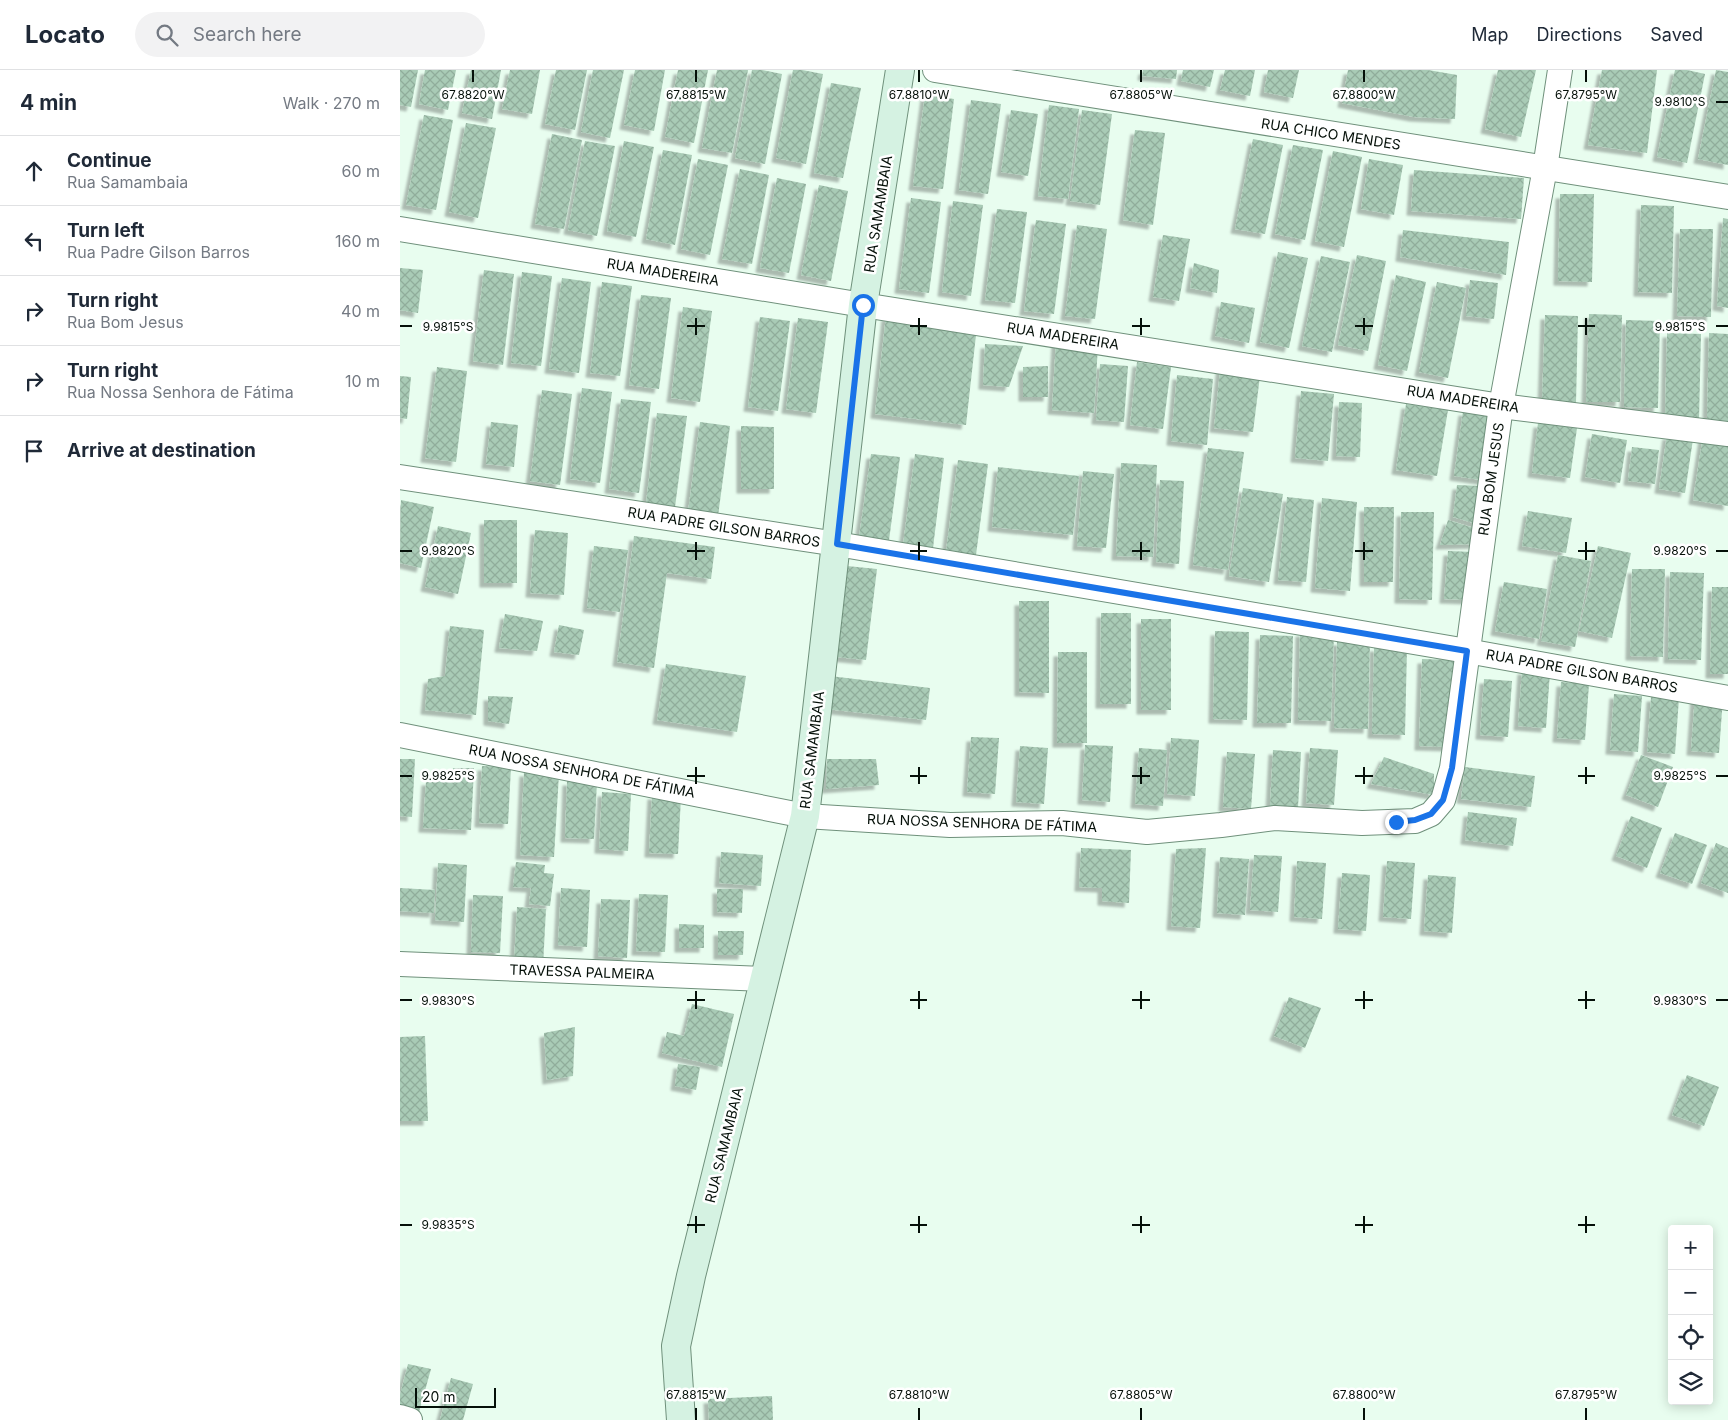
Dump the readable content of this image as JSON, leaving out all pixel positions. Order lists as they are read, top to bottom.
{
  "streets": {
    "street": [
      "RUA CHICO MENDES",
      "RUA SAMAMBAIA",
      "RUA MADEREIRA",
      "RUA BOM JESUS",
      "RUA PADRE GILSON BARROS",
      "RUA NOSSA SENHORA DE FÁTIMA",
      "TRAVESSA PALMEIRA"
    ]
  },
  "crossings": [
    ["RUA CHICO MENDES", "RUA BOM JESUS"],
    ["RUA SAMAMBAIA", "RUA MADEREIRA"],
    ["RUA SAMAMBAIA", "RUA PADRE GILSON BARROS"],
    ["RUA SAMAMBAIA", "RUA NOSSA SENHORA DE FÁTIMA"],
    ["RUA SAMAMBAIA", "TRAVESSA PALMEIRA"],
    ["RUA MADEREIRA", "RUA BOM JESUS"],
    ["RUA BOM JESUS", "RUA PADRE GILSON BARROS"],
    ["RUA BOM JESUS", "RUA NOSSA SENHORA DE FÁTIMA"]
  ],
  "scale_bar": "20 m",
  "page": {
    "header": "Locato",
    "search": "Search here",
    "nav": ["Map", "Directions", "Saved"],
    "heading": ["4 min", "Walk · 270 m"],
    "list": [
      ["Continue", "Rua Samambaia", "60 m"],
      ["Turn left", "Rua Padre Gilson Barros", "160 m"],
      ["Turn right", "Rua Bom Jesus", "40 m"],
      ["Turn right", "Rua Nossa Senhora de Fátima", "10 m"],
      "Arrive at destination"
    ],
    "map_buttons": ["+", "−"],
    "scale": "20 m"
  },
  "coordinates": [
    "67.8820°W",
    "67.8815°W",
    "67.8810°W",
    "67.8805°W",
    "67.8800°W",
    "67.8795°W",
    "9.9810°S",
    "9.9815°S",
    "9.9820°S",
    "9.9825°S",
    "9.9830°S",
    "9.9835°S"
  ]
}
